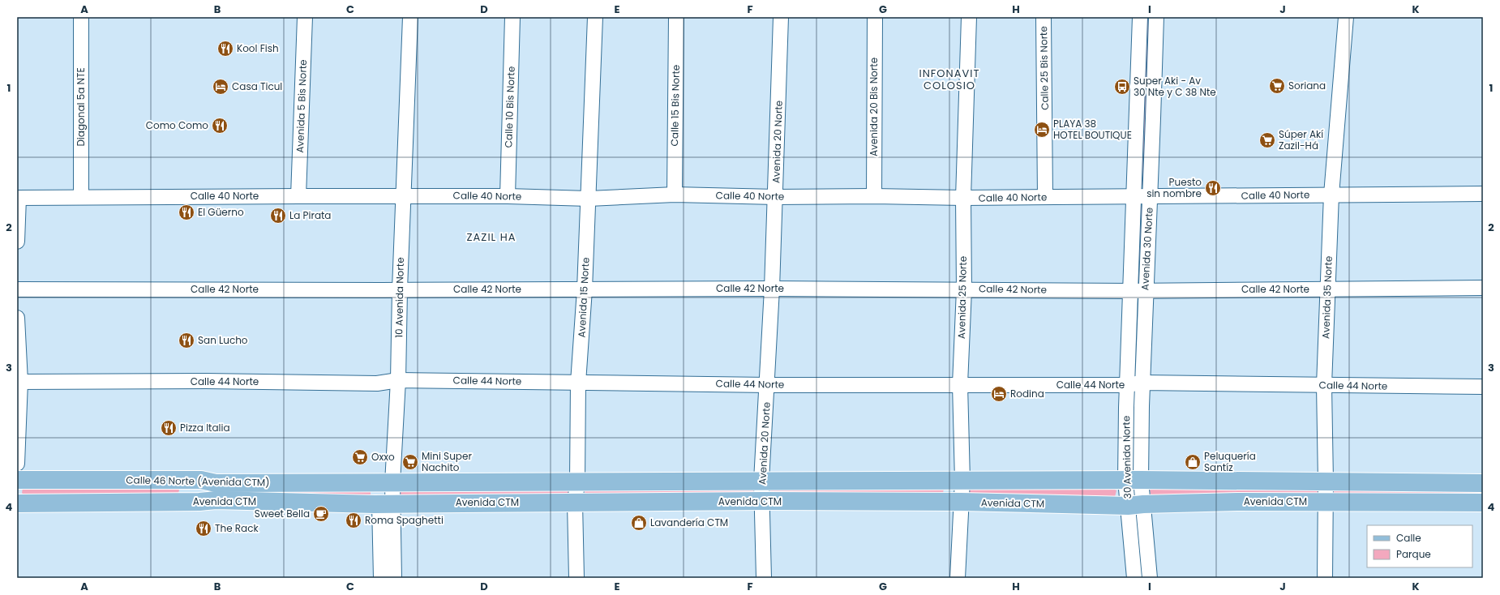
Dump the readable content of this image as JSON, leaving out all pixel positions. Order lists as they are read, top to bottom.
{
  "streets": {
    "main road": ["Calle 46 Norte (Avenida CTM)", "Avenida CTM"],
    "street": [
      "Calle 25 Bis Norte",
      "Calle 15 Bis Norte",
      "Avenida 5 Bis Norte",
      "Diagonal 5a NTE",
      "Calle 10 Bis Norte",
      "Avenida 20 Bis Norte",
      "Avenida 20 Norte",
      "Calle 40 Norte",
      "Avenida 30 Norte",
      "Calle 42 Norte",
      "10 Avenida Norte",
      "Avenida 15 Norte",
      "Avenida 25 Norte",
      "Avenida 35 Norte",
      "Calle 44 Norte",
      "30 Avenida Norte"
    ]
  },
  "crossings": [
    ["Calle 25 Bis Norte", "Calle 40 Norte"],
    ["Calle 15 Bis Norte", "Calle 40 Norte"],
    ["Avenida 5 Bis Norte", "Calle 40 Norte"],
    ["Diagonal 5a NTE", "Calle 40 Norte"],
    ["Calle 10 Bis Norte", "Calle 40 Norte"],
    ["Avenida 20 Bis Norte", "Calle 40 Norte"],
    ["Avenida 20 Norte", "Calle 40 Norte"],
    ["Avenida 20 Norte", "Calle 42 Norte"],
    ["Avenida 20 Norte", "Calle 44 Norte"],
    ["Avenida 20 Norte", "Avenida CTM"],
    ["Calle 40 Norte", "Avenida 30 Norte"],
    ["Calle 40 Norte", "10 Avenida Norte"],
    ["Calle 40 Norte", "Avenida 15 Norte"],
    ["Calle 40 Norte", "Avenida 25 Norte"],
    ["Calle 40 Norte", "Avenida 35 Norte"],
    ["Avenida 30 Norte", "Calle 42 Norte"],
    ["Avenida 30 Norte", "Calle 44 Norte"],
    ["Avenida 30 Norte", "30 Avenida Norte"],
    ["Avenida 30 Norte", "Avenida CTM"],
    ["Calle 42 Norte", "10 Avenida Norte"],
    ["Calle 42 Norte", "Avenida 15 Norte"],
    ["Calle 42 Norte", "Avenida 25 Norte"],
    ["Calle 42 Norte", "Avenida 35 Norte"],
    ["10 Avenida Norte", "Calle 44 Norte"],
    ["10 Avenida Norte", "Calle 46 Norte (Avenida CTM)"],
    ["10 Avenida Norte", "Avenida CTM"],
    ["Avenida 15 Norte", "Calle 44 Norte"],
    ["Avenida 15 Norte", "Avenida CTM"],
    ["Avenida 25 Norte", "Calle 44 Norte"],
    ["Avenida 25 Norte", "Avenida CTM"],
    ["Avenida 35 Norte", "Calle 44 Norte"],
    ["Avenida 35 Norte", "Avenida CTM"],
    ["30 Avenida Norte", "Avenida CTM"],
    ["Calle 46 Norte (Avenida CTM)", "Avenida CTM"]
  ],
  "districts": ["INFONAVIT COLOSIO", "ZAZIL HA"],
  "places": {
    "restaurant": [
      "Kool Fish",
      "Como Como",
      "Puesto sin nombre",
      "El Güerno",
      "La Pirata",
      "San Lucho",
      "Pizza Italia",
      "Roma Spaghetti",
      "The Rack"
    ],
    "supermarket": [
      "Soriana",
      "Súper Akí Zazil-Há",
      "Oxxo",
      "Mini Super Nachito"
    ],
    "hotel": ["Casa Ticul", "PLAYA 38 HOTEL BOUTIQUE", "Rodina"],
    "bus stop": ["Super Aki - Av 30 Nte y C 38 Nte"],
    "shop": ["Peluquería Santíz", "Lavandería CTM"],
    "cafe": ["Sweet Bella"]
  },
  "legend": ["Calle", "Parque"],
  "grid": {
    "columns": [
      "A",
      "B",
      "C",
      "D",
      "E",
      "F",
      "G",
      "H",
      "I",
      "J",
      "K"
    ],
    "rows": [
      "1",
      "2",
      "3",
      "4"
    ]
  }
}
